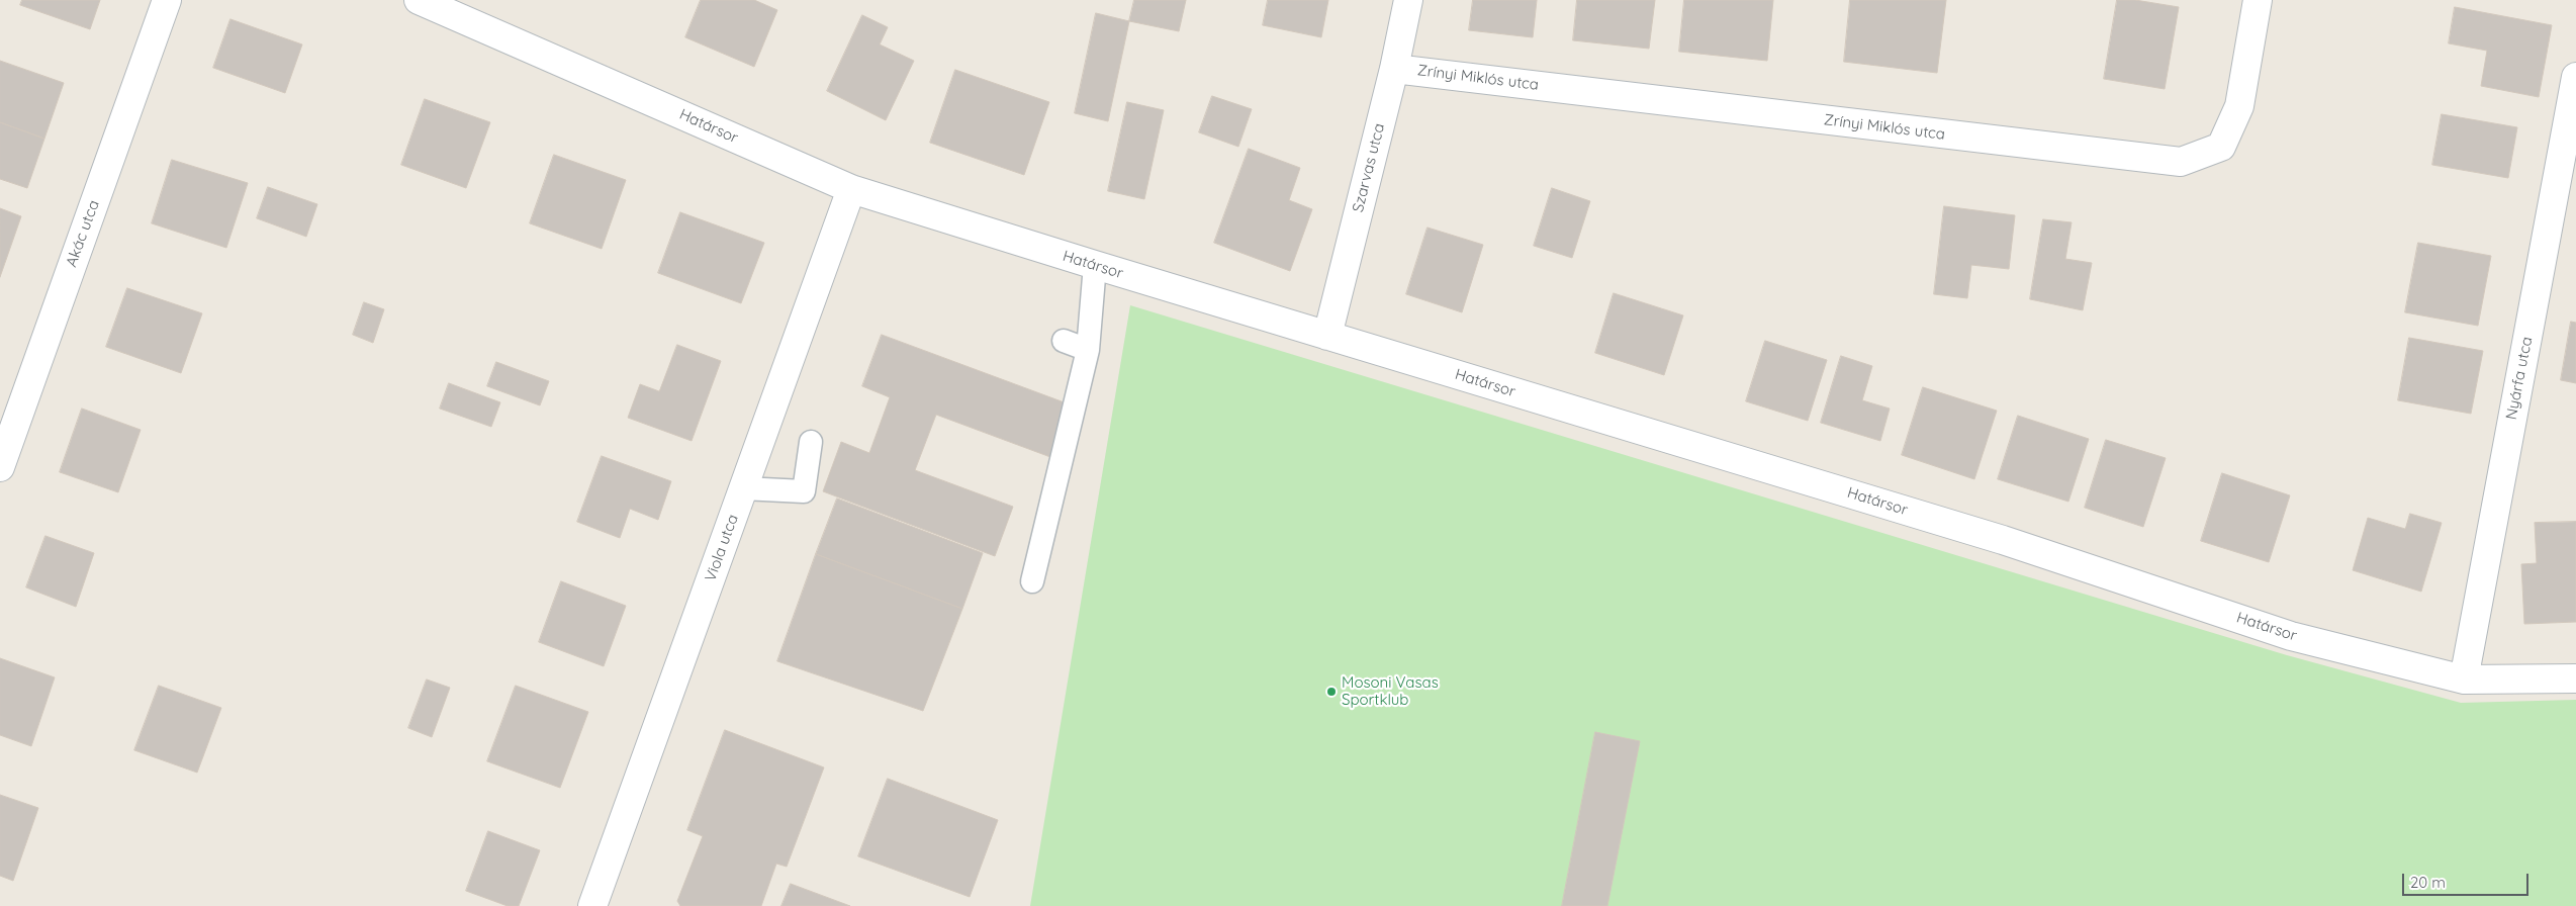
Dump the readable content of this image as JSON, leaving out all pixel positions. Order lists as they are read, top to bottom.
{
  "streets": {
    "street": [
      "Zrínyi Miklós utca",
      "Határsor",
      "Szarvas utca",
      "Akác utca",
      "Nyárfa utca",
      "Viola utca"
    ]
  },
  "crossings": [
    ["Zrínyi Miklós utca", "Szarvas utca"],
    ["Határsor", "Szarvas utca"],
    ["Határsor", "Nyárfa utca"],
    ["Határsor", "Viola utca"]
  ],
  "places": ["Mosoni Vasas Sportklub"],
  "scale_bar": "20 m"
}
